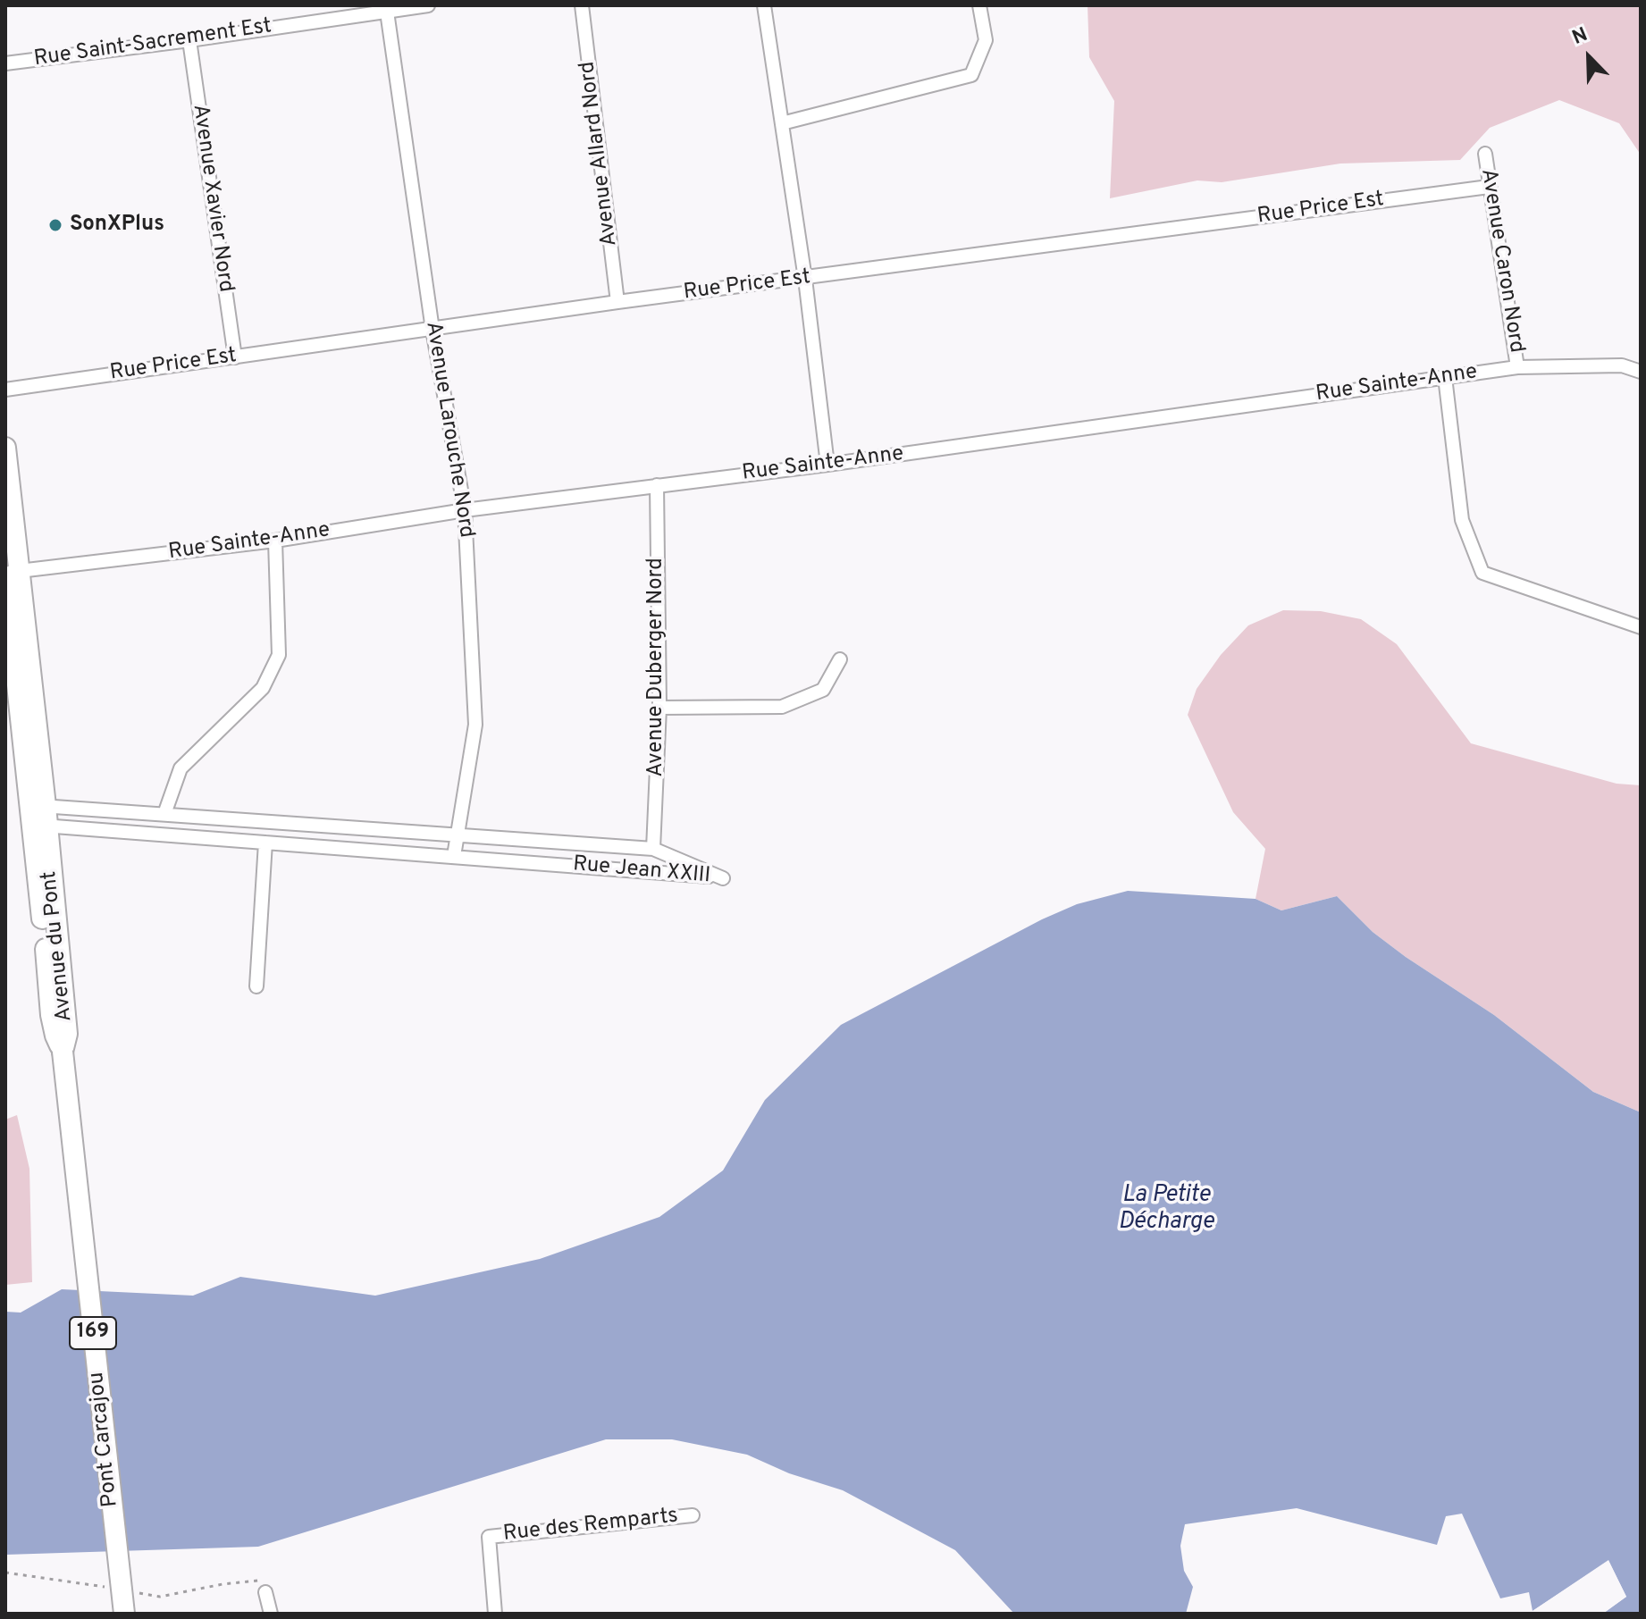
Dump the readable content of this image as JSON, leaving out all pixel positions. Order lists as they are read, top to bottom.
{
  "streets": {
    "main road": ["Avenue du Pont", "169", "Pont Carcajou"],
    "street": [
      "Rue Saint-Sacrement Est",
      "Avenue Allard Nord",
      "Avenue Xavier Nord",
      "Rue Price Est",
      "Avenue Caron Nord",
      "Rue Sainte-Anne",
      "Avenue Larouche Nord",
      "Avenue Duberger Nord",
      "Rue Jean XXIII",
      "Rue des Remparts"
    ]
  },
  "crossings": [
    ["Rue Saint-Sacrement Est", "Avenue Xavier Nord"],
    ["Rue Saint-Sacrement Est", "Avenue Larouche Nord"],
    ["Avenue Allard Nord", "Rue Price Est"],
    ["Avenue Xavier Nord", "Rue Price Est"],
    ["Rue Price Est", "Avenue Caron Nord"],
    ["Rue Price Est", "Avenue Larouche Nord"],
    ["Avenue Caron Nord", "Rue Sainte-Anne"],
    ["Rue Sainte-Anne", "Avenue Larouche Nord"],
    ["Rue Sainte-Anne", "Avenue Duberger Nord"],
    ["Rue Sainte-Anne", "Avenue du Pont"],
    ["Avenue Larouche Nord", "Rue Jean XXIII"],
    ["Avenue Duberger Nord", "Rue Jean XXIII"],
    ["Rue Jean XXIII", "Avenue du Pont"],
    ["Avenue du Pont", "Pont Carcajou"]
  ],
  "water": ["La Petite Décharge"],
  "places": ["SonXPlus"],
  "north": "top left"
}
